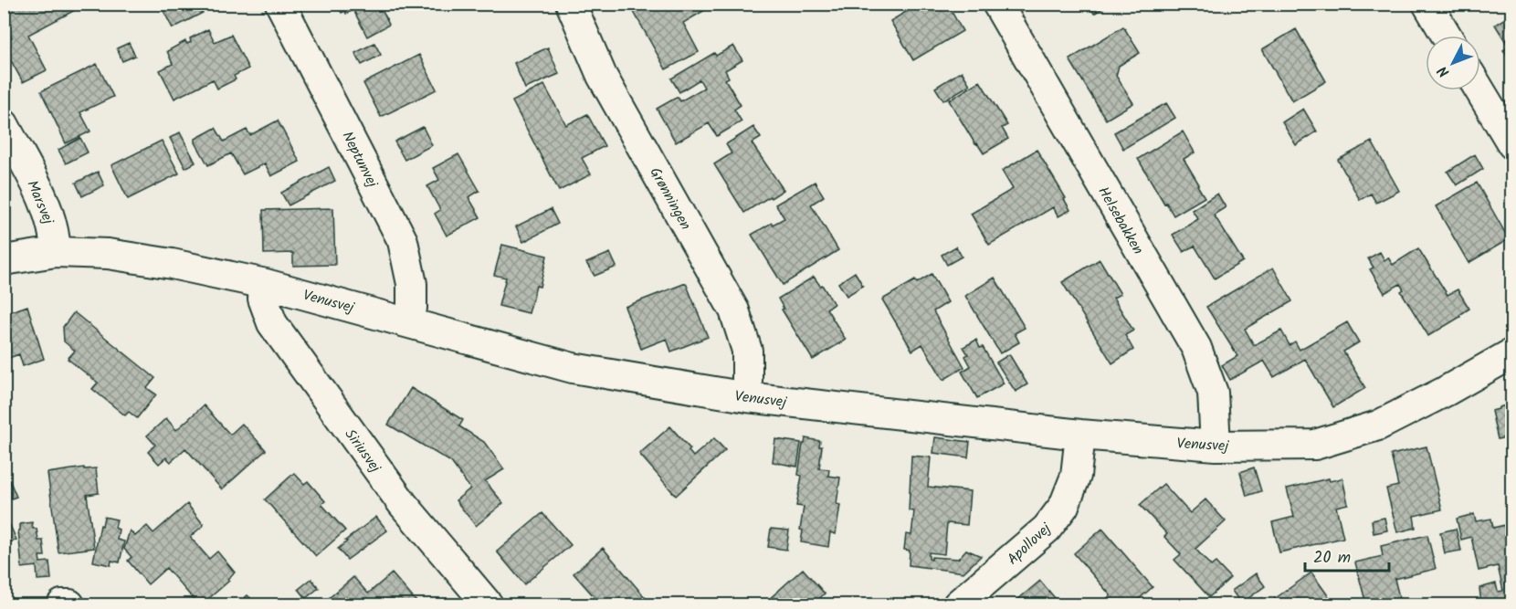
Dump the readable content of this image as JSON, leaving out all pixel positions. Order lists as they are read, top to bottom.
{
  "streets": {
    "street": [
      "Neptunvej",
      "Grønningen",
      "Marsvej",
      "Helsebakken",
      "Venusvej",
      "Siriusvej",
      "Apollovej"
    ]
  },
  "crossings": [
    ["Neptunvej", "Venusvej"],
    ["Grønningen", "Venusvej"],
    ["Marsvej", "Venusvej"],
    ["Helsebakken", "Venusvej"],
    ["Venusvej", "Siriusvej"],
    ["Venusvej", "Apollovej"]
  ],
  "scale_bar": "20 m",
  "north": "bottom left"
}
